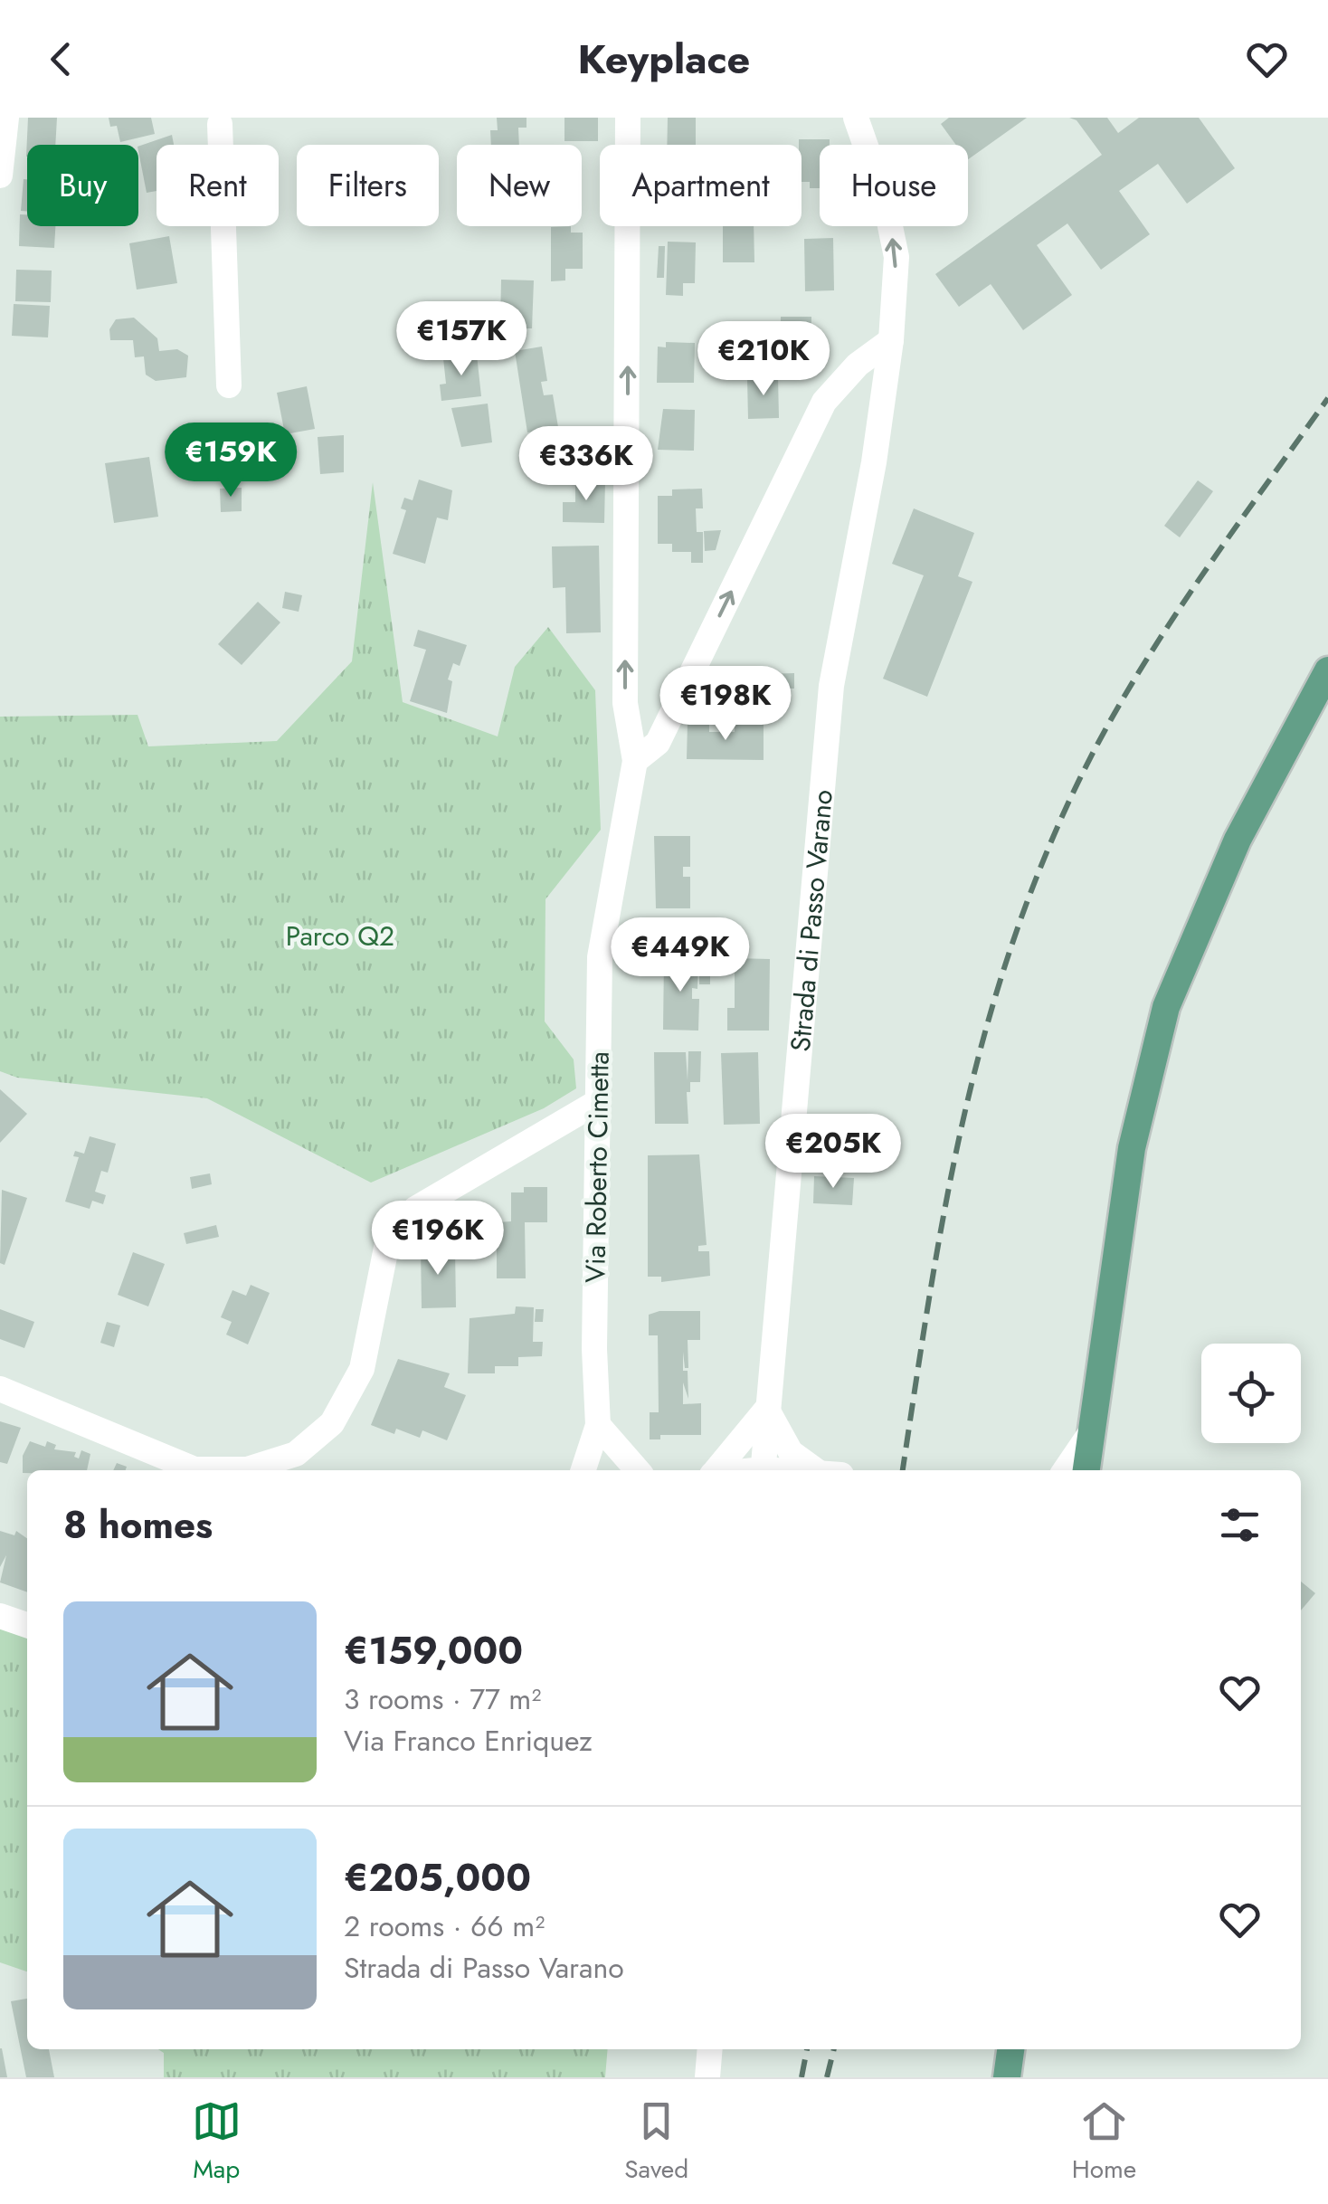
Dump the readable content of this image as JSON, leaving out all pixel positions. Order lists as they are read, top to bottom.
{
  "streets": {
    "street": ["Strada di Passo Varano", "Via Roberto Cimetta"]
  },
  "parks": ["Parco Q2"],
  "page": {
    "header": "Keyplace",
    "chip": [
      "Buy",
      "Rent",
      "Filters",
      "New",
      "Apartment",
      "House"
    ],
    "price": [
      "€157K",
      "€210K",
      "€159K",
      "€336K",
      "€198K",
      "€449K",
      "€205K",
      "€196K"
    ],
    "heading": "8 homes",
    "list": [
      {
        "name": "€159,000",
        "note": "3 rooms · 77 m² · Via Franco Enriquez"
      },
      {
        "name": "€205,000",
        "note": "2 rooms · 66 m² · Strada di Passo Varano"
      }
    ],
    "tabs": ["Map", "Saved", "Home"]
  }
}
